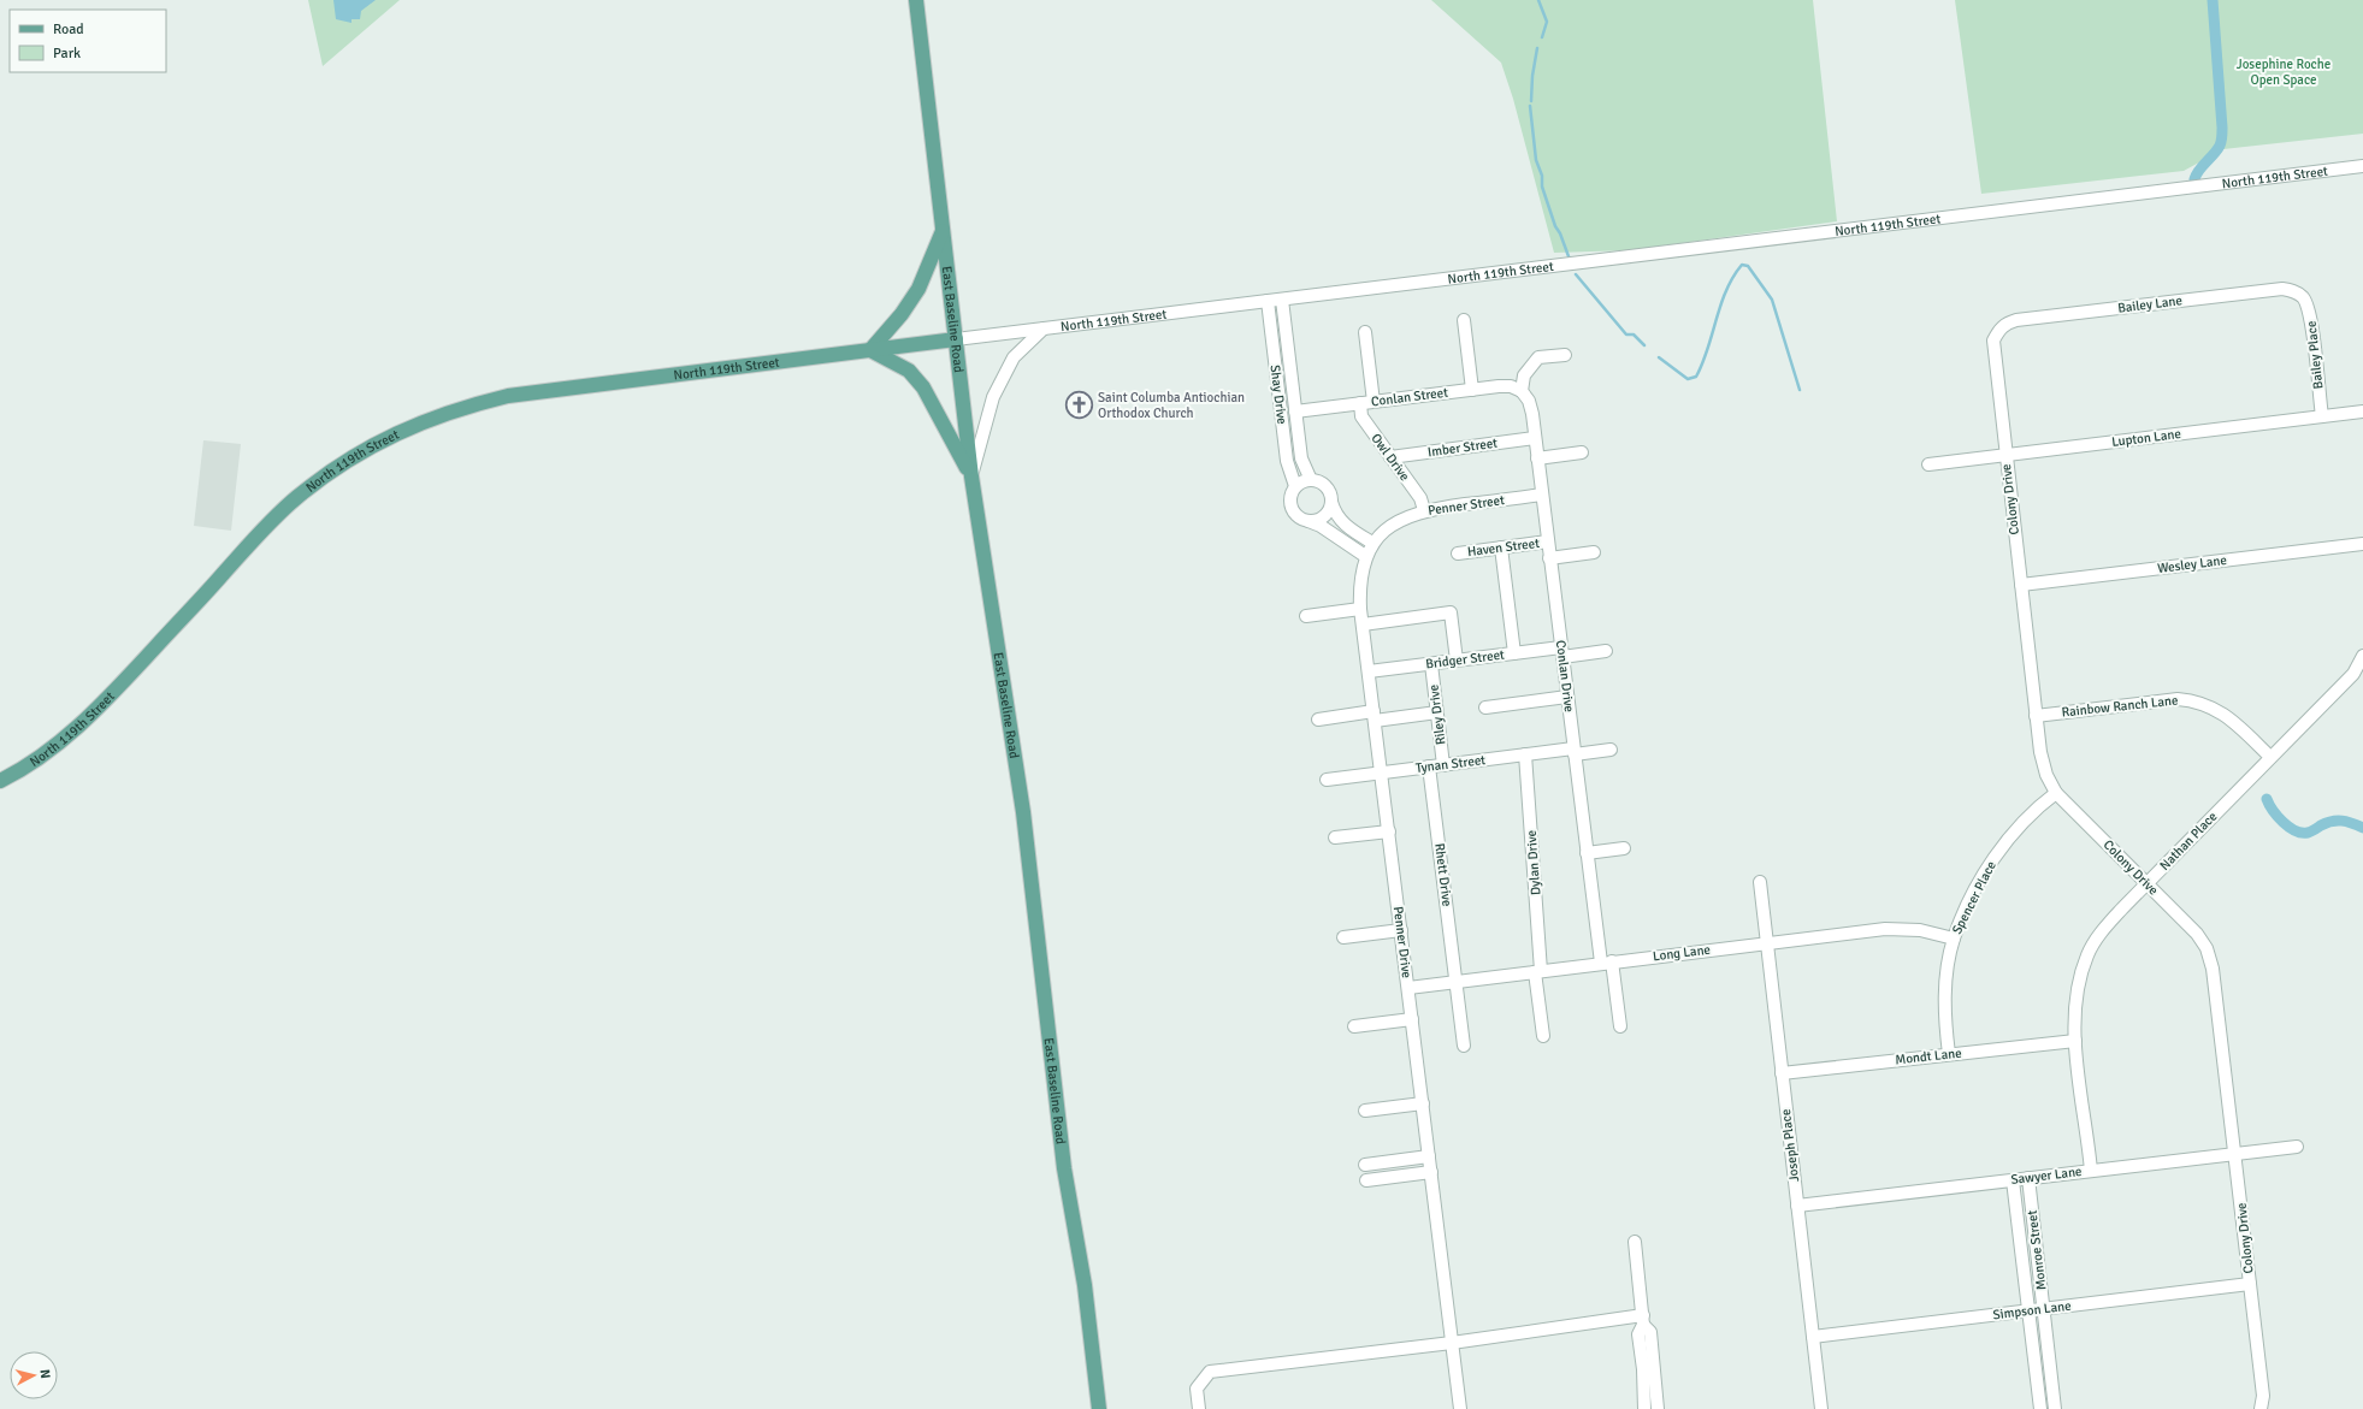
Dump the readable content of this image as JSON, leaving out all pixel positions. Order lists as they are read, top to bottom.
{
  "streets": {
    "main road": ["North 119th Street", "East Baseline Road"],
    "street": [
      "Bailey Lane",
      "Bailey Place",
      "Shay Drive",
      "Conlan Street",
      "Lupton Lane",
      "Imber Street",
      "Owl Drive",
      "Colony Drive",
      "Penner Street",
      "Haven Street",
      "Wesley Lane",
      "Bridger Street",
      "Conlan Drive",
      "Rainbow Ranch Lane",
      "Riley Drive",
      "Tynan Street",
      "Nathan Place",
      "Dylan Drive",
      "Rhett Drive",
      "Spencer Place",
      "Penner Drive",
      "Long Lane",
      "Mondt Lane",
      "Joseph Place",
      "Sawyer Lane",
      "Monroe Street",
      "Simpson Lane"
    ]
  },
  "crossings": [
    ["North 119th Street", "East Baseline Road"],
    ["North 119th Street", "Shay Drive"],
    ["Bailey Lane", "Bailey Place"],
    ["Bailey Lane", "Colony Drive"],
    ["Bailey Place", "Lupton Lane"],
    ["Shay Drive", "Conlan Street"],
    ["Shay Drive", "Penner Drive"],
    ["Conlan Street", "Owl Drive"],
    ["Conlan Street", "Conlan Drive"],
    ["Lupton Lane", "Colony Drive"],
    ["Imber Street", "Owl Drive"],
    ["Imber Street", "Conlan Drive"],
    ["Owl Drive", "Penner Street"],
    ["Colony Drive", "Wesley Lane"],
    ["Colony Drive", "Rainbow Ranch Lane"],
    ["Colony Drive", "Nathan Place"],
    ["Colony Drive", "Spencer Place"],
    ["Colony Drive", "Sawyer Lane"],
    ["Colony Drive", "Simpson Lane"],
    ["Penner Street", "Conlan Drive"],
    ["Penner Street", "Penner Drive"],
    ["Haven Street", "Conlan Drive"],
    ["Bridger Street", "Conlan Drive"],
    ["Bridger Street", "Riley Drive"],
    ["Bridger Street", "Penner Drive"],
    ["Conlan Drive", "Tynan Street"],
    ["Conlan Drive", "Long Lane"],
    ["Rainbow Ranch Lane", "Nathan Place"],
    ["Riley Drive", "Tynan Street"],
    ["Tynan Street", "Dylan Drive"],
    ["Tynan Street", "Rhett Drive"],
    ["Tynan Street", "Penner Drive"],
    ["Nathan Place", "Mondt Lane"],
    ["Nathan Place", "Sawyer Lane"],
    ["Dylan Drive", "Long Lane"],
    ["Rhett Drive", "Long Lane"],
    ["Spencer Place", "Long Lane"],
    ["Spencer Place", "Mondt Lane"],
    ["Penner Drive", "Long Lane"],
    ["Long Lane", "Joseph Place"],
    ["Mondt Lane", "Joseph Place"],
    ["Joseph Place", "Sawyer Lane"],
    ["Joseph Place", "Simpson Lane"],
    ["Sawyer Lane", "Monroe Street"],
    ["Monroe Street", "Simpson Lane"]
  ],
  "parks": ["Josephine Roche Open Space"],
  "places": {
    "church": ["Saint Columba Antiochian Orthodox Church"]
  },
  "legend": ["Road", "Park"],
  "north": "right"
}
